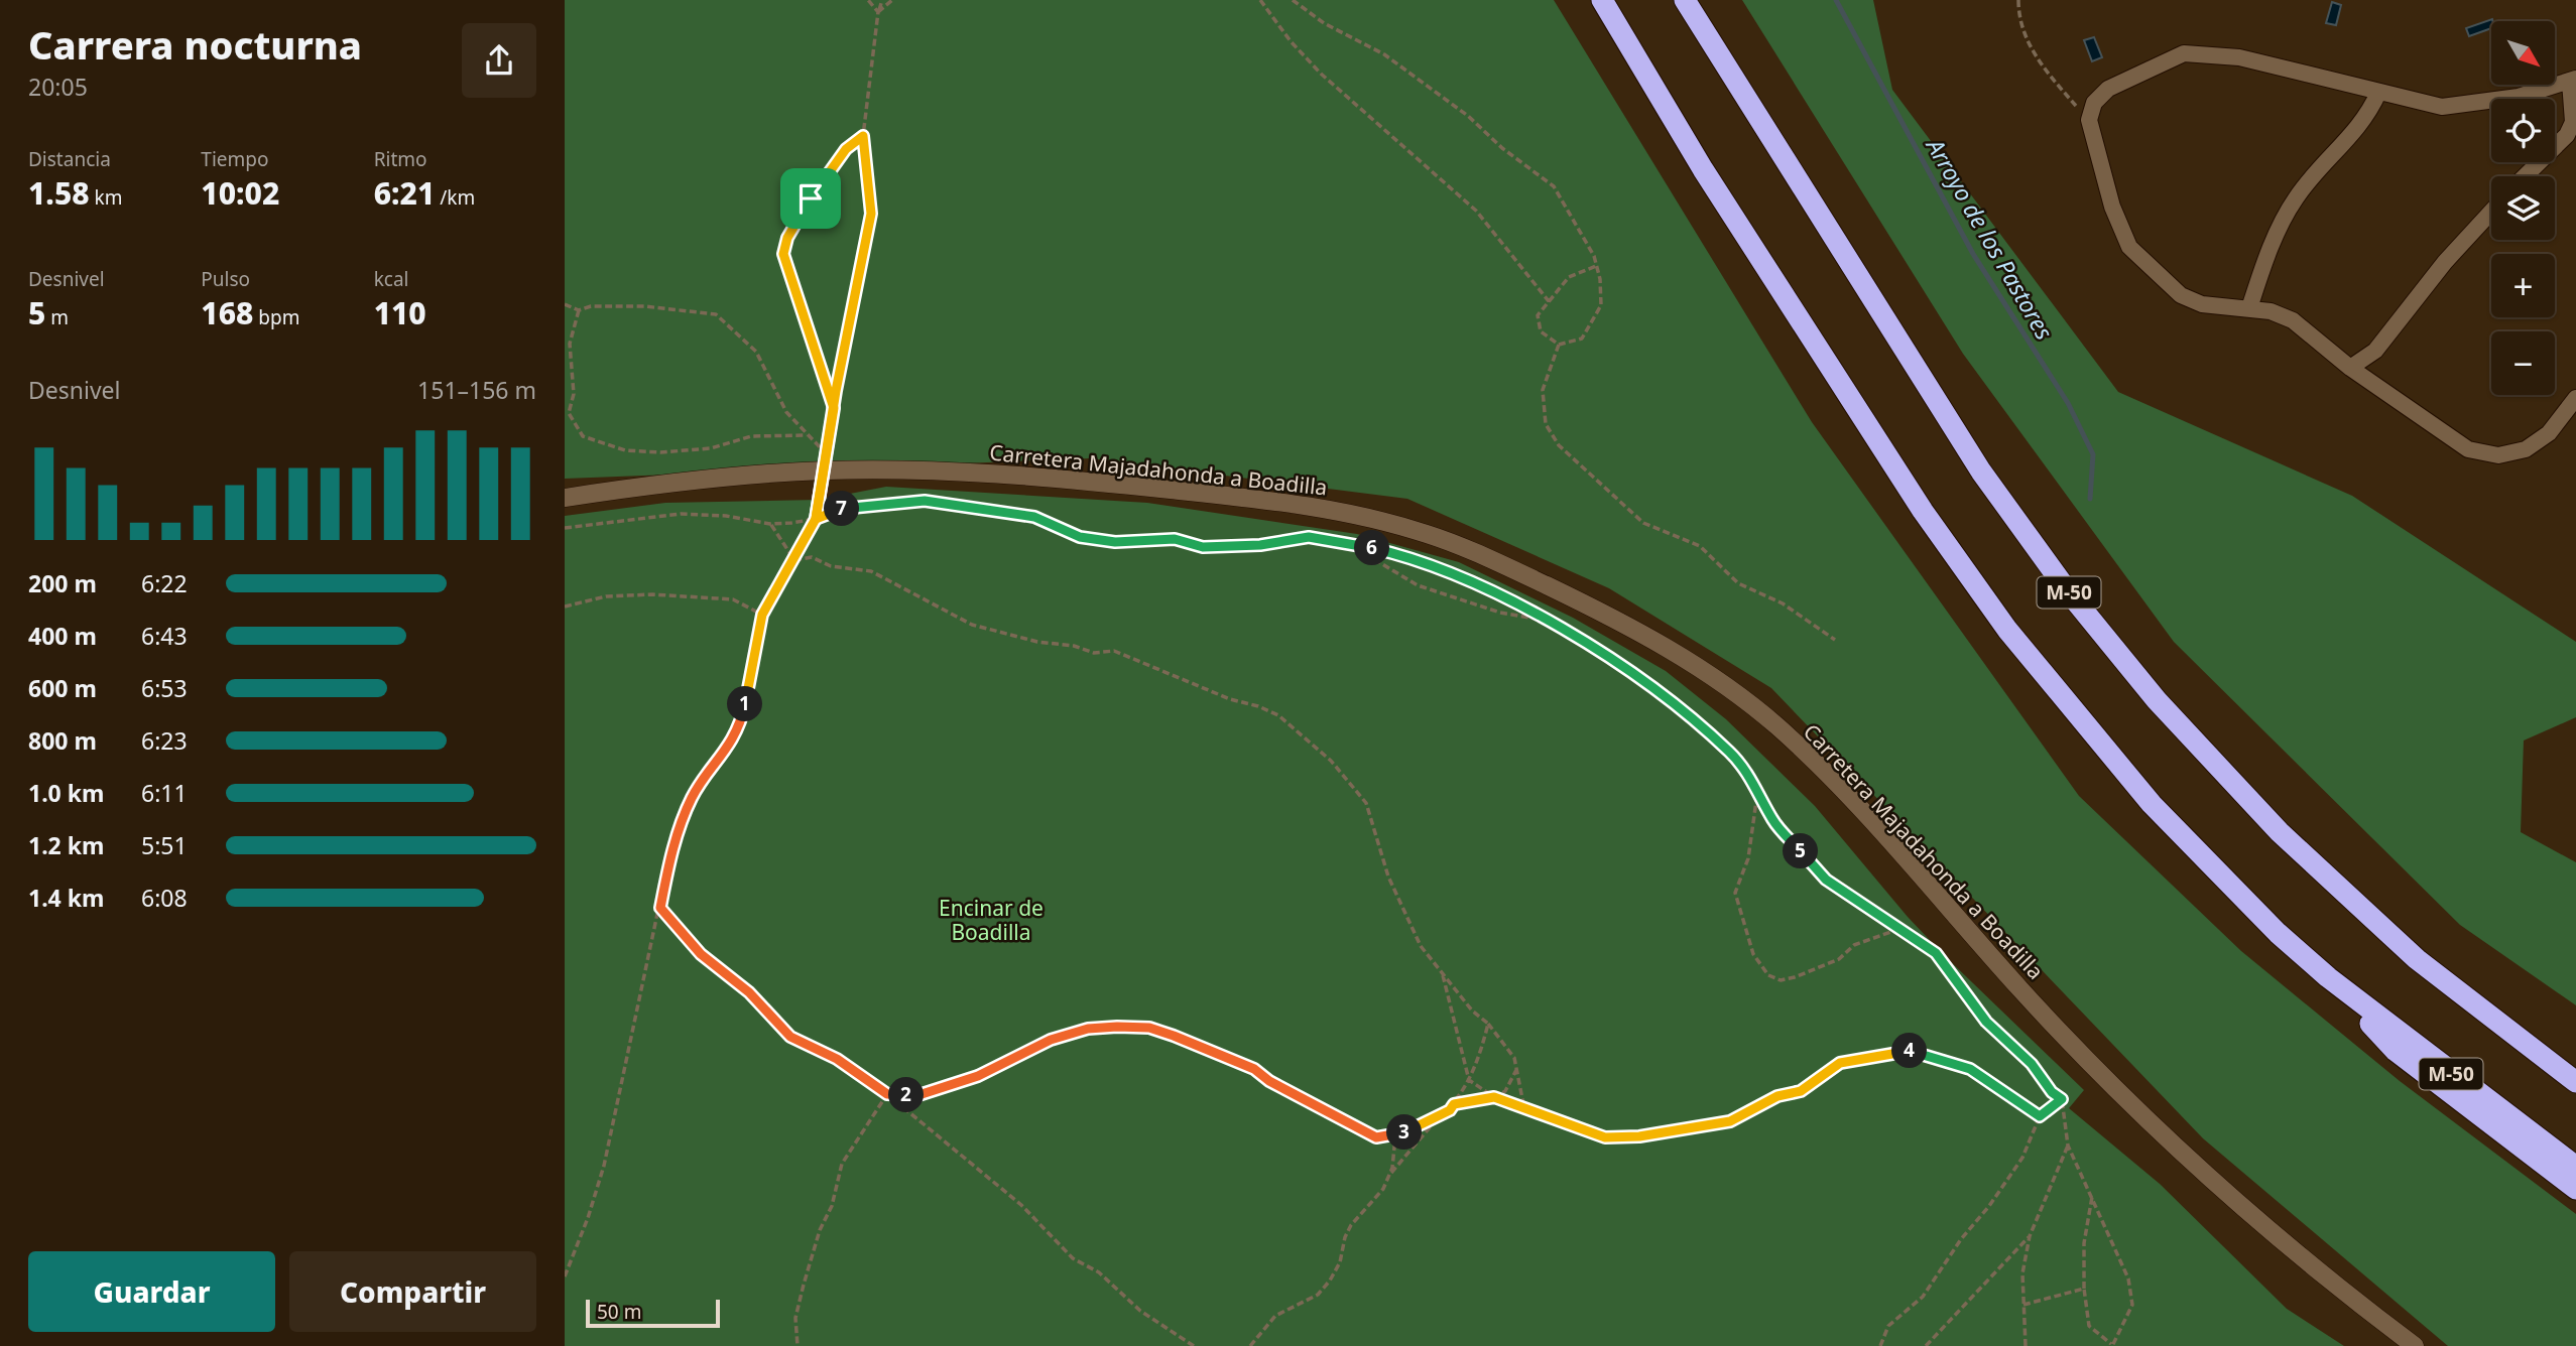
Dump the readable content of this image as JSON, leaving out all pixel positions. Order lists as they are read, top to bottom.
{
  "streets": {
    "highway": ["M-50"],
    "street": ["Carretera Majadahonda a Boadilla"]
  },
  "water": ["Arroyo de los Pastores"],
  "parks": ["Encinar de Boadilla"],
  "scale_bar": "50 m",
  "north": "bottom right",
  "page": {
    "heading": ["Carrera nocturna", "20:05"],
    "map_buttons": ["+", "−"],
    "stats": [
      ["Distancia", "1.58 km"],
      ["Tiempo", "10:02"],
      ["Ritmo", "6:21 /km"],
      ["Desnivel", "5 m"],
      ["Pulso", "168 bpm"],
      ["kcal", "110"]
    ],
    "chart": ["Desnivel", "151–156 m"],
    "pins": [
      "7",
      "6",
      "1",
      "5",
      "4",
      "2",
      "3"
    ],
    "list": [
      {
        "name": "200 m",
        "note": "6:22"
      },
      {
        "name": "400 m",
        "note": "6:43"
      },
      {
        "name": "600 m",
        "note": "6:53"
      },
      {
        "name": "800 m",
        "note": "6:23"
      },
      {
        "name": "1.0 km",
        "note": "6:11"
      },
      {
        "name": "1.2 km",
        "note": "5:51"
      },
      {
        "name": "1.4 km",
        "note": "6:08"
      }
    ],
    "buttons": ["Guardar", "Compartir"],
    "scale": "50 m"
  }
}
